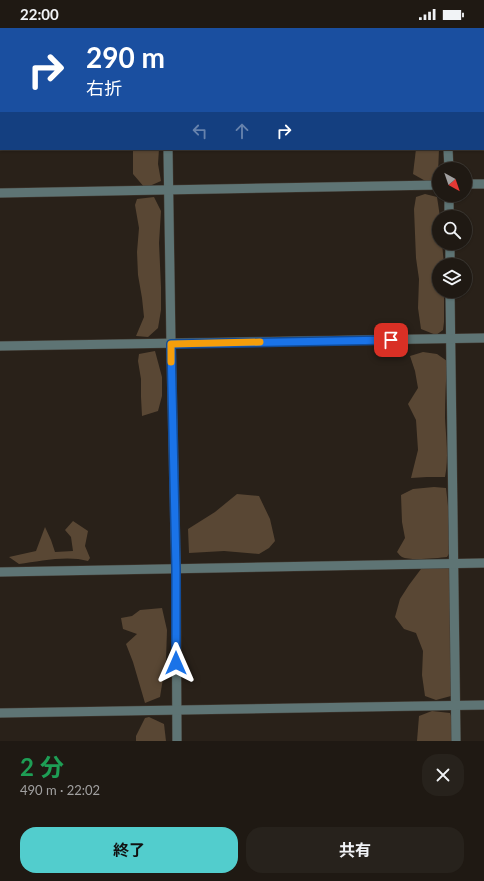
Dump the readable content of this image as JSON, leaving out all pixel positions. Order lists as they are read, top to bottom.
{
  "north": "bottom right",
  "page": {
    "status": "22:00",
    "turn": ["290 m", "右折"],
    "heading": ["2 分", "490 m · 22:02"],
    "buttons": ["終了", "共有"]
  }
}
